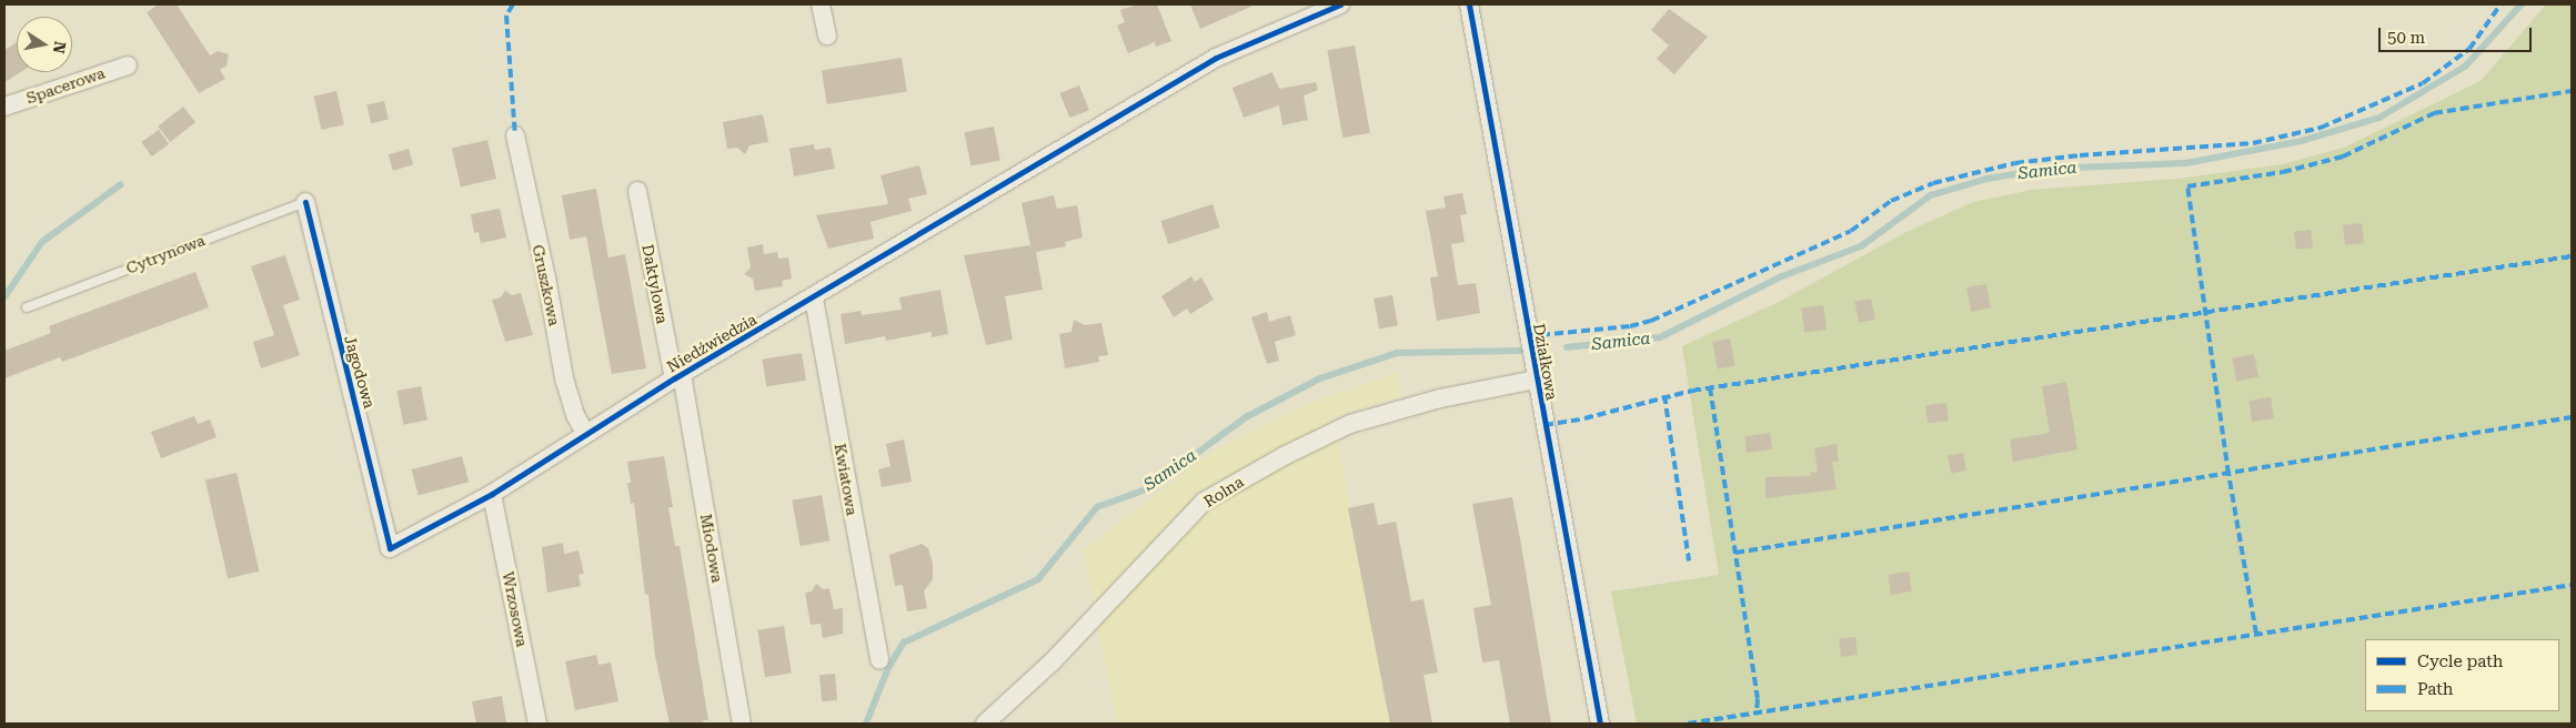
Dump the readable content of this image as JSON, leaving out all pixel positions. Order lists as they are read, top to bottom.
{
  "streets": {
    "street": [
      "Spacerowa",
      "Daktylowa",
      "Gruszkowa",
      "Niedźwiedzia",
      "Działkowa",
      "Jagodowa",
      "Kwiatowa",
      "Rolna",
      "Miodowa",
      "Wrzosowa"
    ],
    "lane": ["Cytrynowa"]
  },
  "crossings": [
    ["Cytrynowa", "Jagodowa"],
    ["Daktylowa", "Niedźwiedzia"],
    ["Daktylowa", "Miodowa"],
    ["Gruszkowa", "Niedźwiedzia"],
    ["Niedźwiedzia", "Jagodowa"],
    ["Niedźwiedzia", "Kwiatowa"],
    ["Niedźwiedzia", "Miodowa"],
    ["Niedźwiedzia", "Wrzosowa"],
    ["Działkowa", "Rolna"]
  ],
  "water": ["Samica"],
  "legend": ["Cycle path", "Path"],
  "scale_bar": "50 m",
  "north": "right"
}
